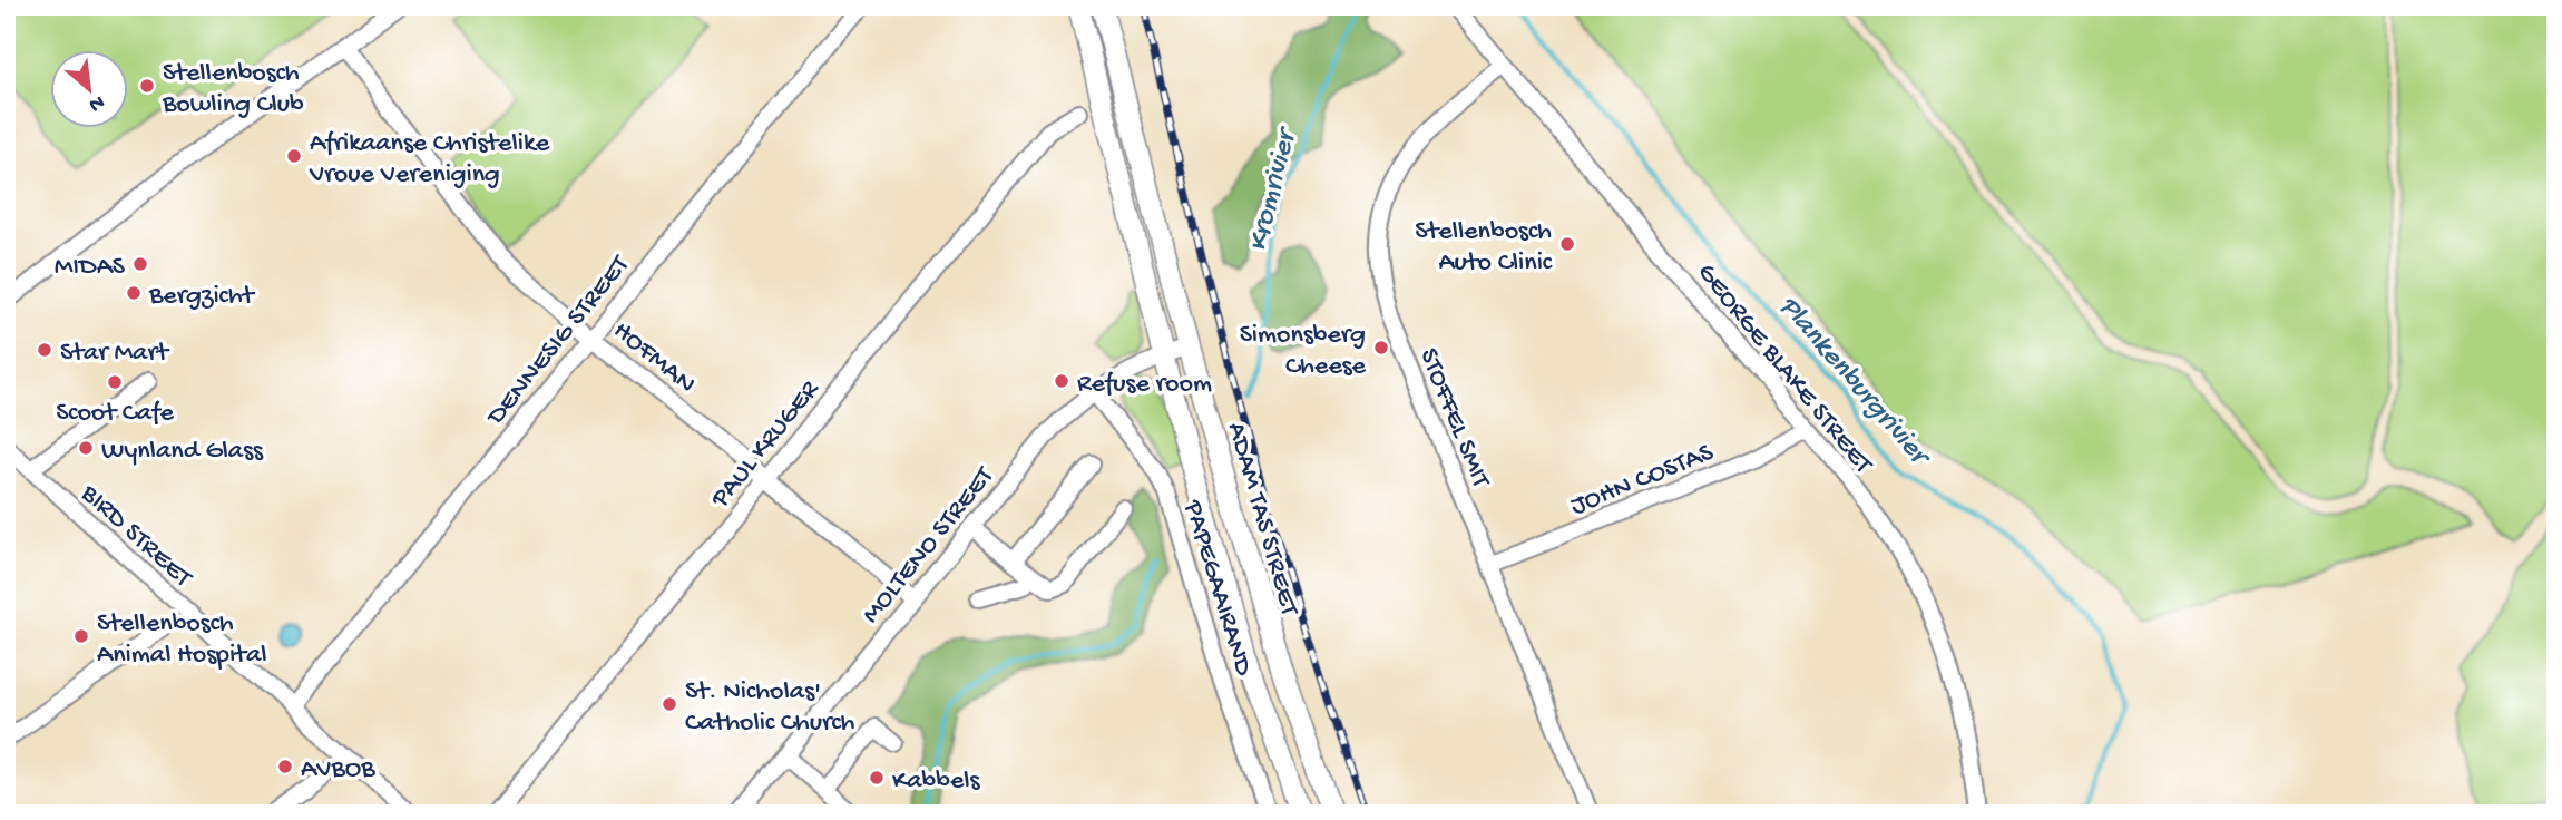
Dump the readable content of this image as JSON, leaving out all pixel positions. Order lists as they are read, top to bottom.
{
  "streets": {
    "main road": ["ADAM TAS STREET"],
    "street": [
      "DENNESIG STREET",
      "HOFMAN",
      "GEORGE BLAKE STREET",
      "STOFFEL SMIT",
      "PAUL KRUGER",
      "JOHN COSTAS",
      "BIRD STREET",
      "MOLTENO STREET",
      "PAPEGAAIRAND"
    ]
  },
  "crossings": [
    ["DENNESIG STREET", "HOFMAN"],
    ["DENNESIG STREET", "BIRD STREET"],
    ["HOFMAN", "PAUL KRUGER"],
    ["HOFMAN", "MOLTENO STREET"],
    ["GEORGE BLAKE STREET", "STOFFEL SMIT"],
    ["GEORGE BLAKE STREET", "JOHN COSTAS"],
    ["STOFFEL SMIT", "JOHN COSTAS"],
    ["ADAM TAS STREET", "MOLTENO STREET"],
    ["MOLTENO STREET", "PAPEGAAIRAND"]
  ],
  "water": ["Kromrivier", "Plankenburgrivier"],
  "places": [
    "Stellenbosch Bowling Club",
    "Afrikaanse Christelike Vroue Vereniging",
    "Stellenbosch Auto Clinic",
    "MIDAS",
    "Bergzicht",
    "Simonsberg Cheese",
    "Star Mart",
    "Refuse room",
    "Scoot Cafe",
    "Wynland Glass",
    "Stellenbosch Animal Hospital",
    "St. Nicholas' Catholic Church",
    "AVBOB",
    "Kabbels"
  ],
  "north": "bottom right"
}
